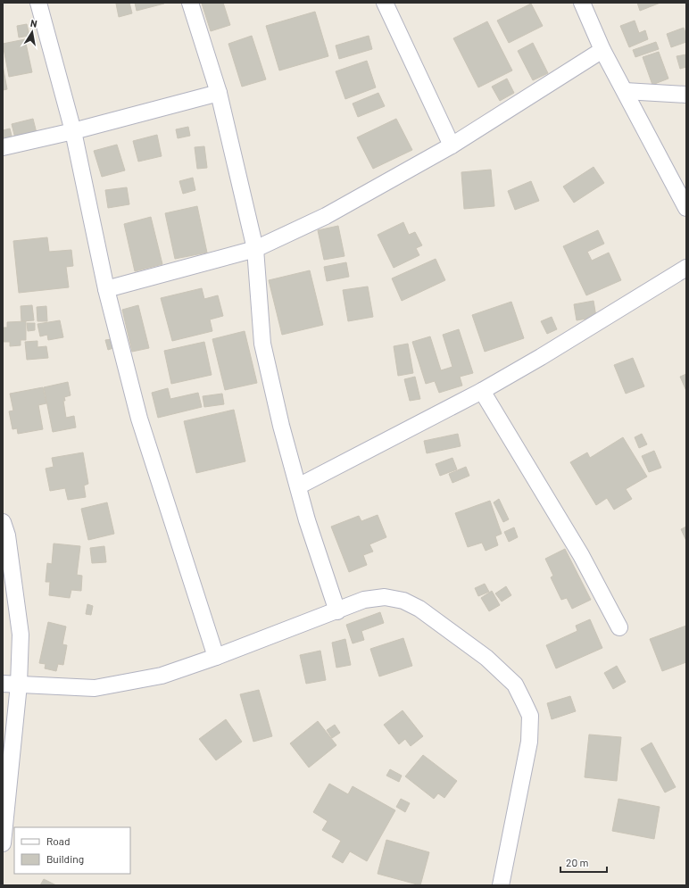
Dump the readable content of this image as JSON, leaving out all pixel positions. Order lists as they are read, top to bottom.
{
  "legend": ["Road", "Building"],
  "scale_bar": "20 m",
  "north": "top"
}
